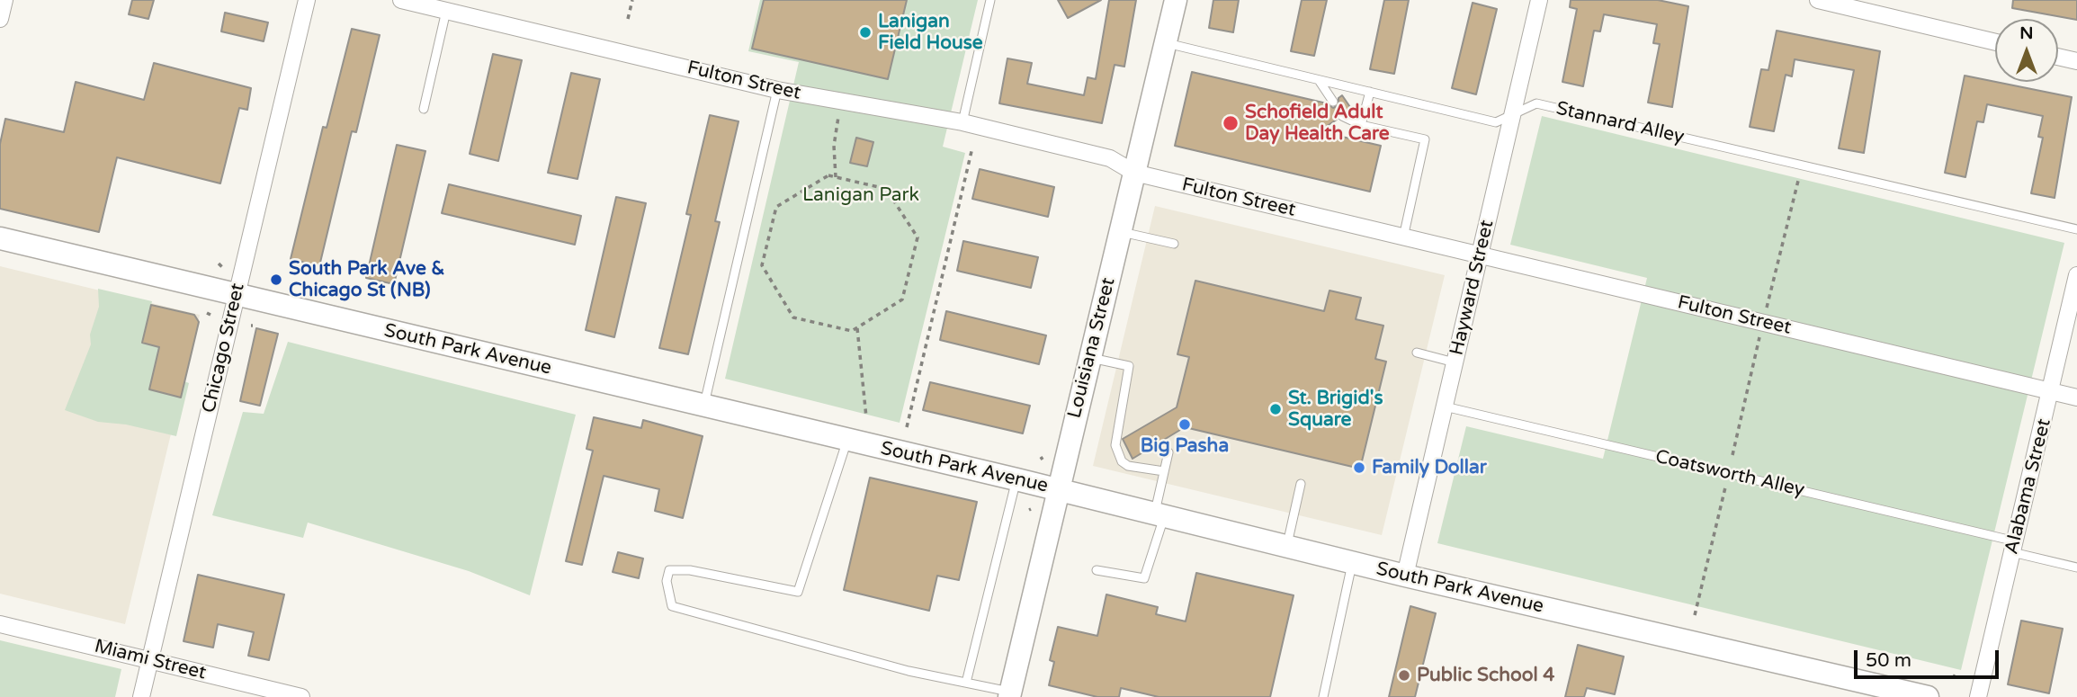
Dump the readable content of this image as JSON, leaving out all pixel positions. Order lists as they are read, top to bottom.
{
  "streets": {
    "street": [
      "Fulton Street",
      "Hayward Street",
      "Chicago Street",
      "Louisiana Street",
      "South Park Avenue",
      "Alabama Street",
      "Miami Street"
    ],
    "lane": ["Stannard Alley", "Coatsworth Alley"]
  },
  "crossings": [
    ["Fulton Street", "Hayward Street"],
    ["Fulton Street", "Louisiana Street"],
    ["Fulton Street", "Alabama Street"],
    ["Stannard Alley", "Hayward Street"],
    ["Stannard Alley", "Louisiana Street"],
    ["Hayward Street", "South Park Avenue"],
    ["Hayward Street", "Coatsworth Alley"],
    ["Chicago Street", "South Park Avenue"],
    ["Chicago Street", "Miami Street"],
    ["Louisiana Street", "South Park Avenue"],
    ["Coatsworth Alley", "Alabama Street"]
  ],
  "parks": ["Lanigan Park"],
  "places": [
    "Lanigan Field House",
    "Schofield Adult Day Health Care",
    "South Park Ave & Chicago St (NB)",
    "St. Brigid's Square",
    "Big Pasha",
    "Family Dollar",
    "Public School 4"
  ],
  "scale_bar": "50 m",
  "north": "top"
}
